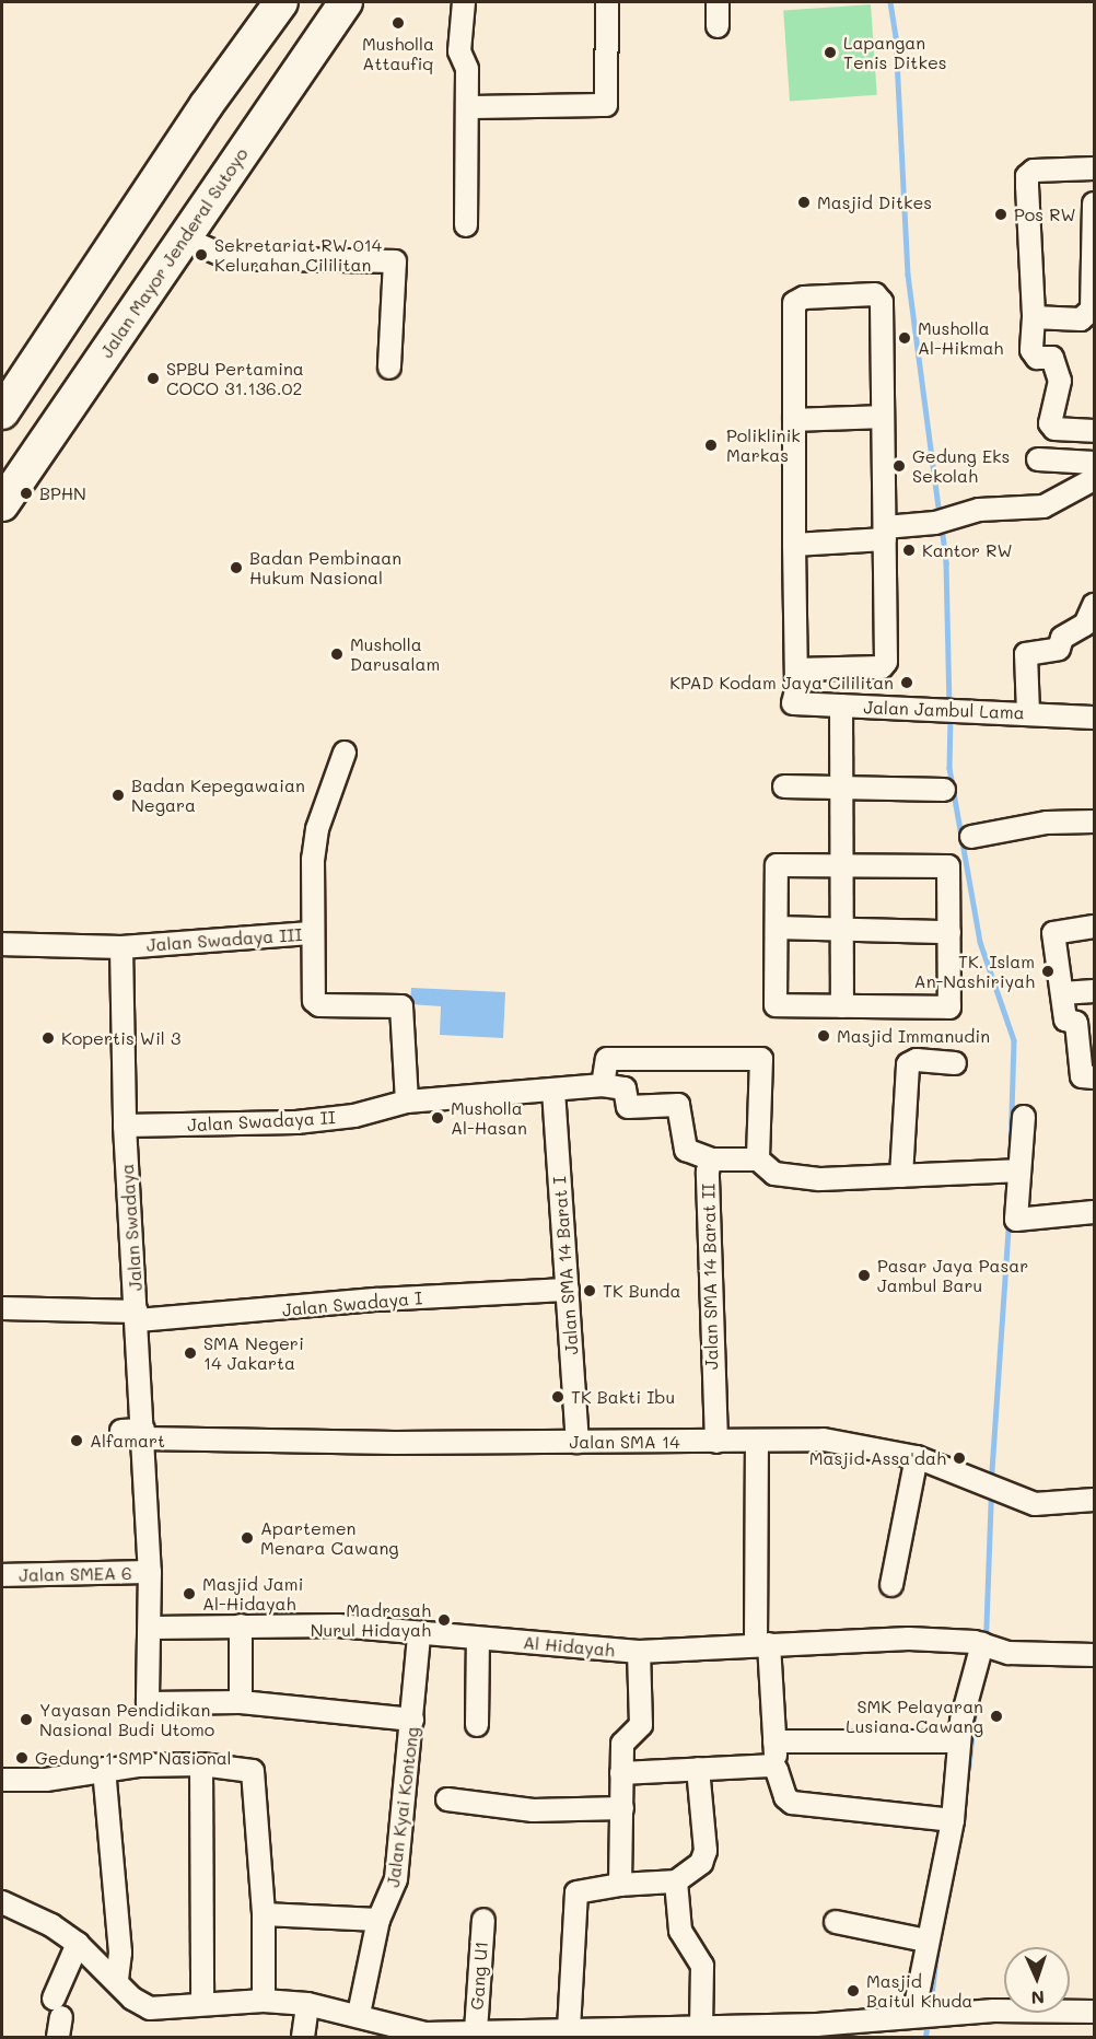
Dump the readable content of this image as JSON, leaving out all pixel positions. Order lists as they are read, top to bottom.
{
  "streets": {
    "highway": ["Jalan Mayor Jenderal Sutoyo"],
    "street": [
      "Jalan Jambul Lama",
      "Jalan Swadaya III",
      "Jalan Swadaya II",
      "Jalan Swadaya",
      "Jalan SMA 14 Barat I",
      "Jalan SMA 14 Barat II",
      "Jalan Swadaya I",
      "Jalan SMA 14",
      "Jalan SMEA 6",
      "Al Hidayah",
      "Jalan Kyai Kontong",
      "Gang U1"
    ]
  },
  "crossings": [
    ["Jalan Swadaya III", "Jalan Swadaya II"],
    ["Jalan Swadaya III", "Jalan Swadaya"],
    ["Jalan Swadaya II", "Jalan Swadaya"],
    ["Jalan Swadaya II", "Jalan SMA 14 Barat I"],
    ["Jalan Swadaya", "Jalan Swadaya I"],
    ["Jalan Swadaya", "Jalan SMA 14"],
    ["Jalan Swadaya", "Jalan SMEA 6"],
    ["Jalan Swadaya", "Al Hidayah"],
    ["Jalan SMA 14 Barat I", "Jalan Swadaya I"],
    ["Jalan SMA 14 Barat I", "Jalan SMA 14"],
    ["Jalan SMA 14 Barat II", "Jalan SMA 14"],
    ["Al Hidayah", "Jalan Kyai Kontong"]
  ],
  "places": [
    "Musholla Attaufiq",
    "Lapangan Tenis Ditkes",
    "Masjid Ditkes",
    "Pos RW",
    "Sekretariat RW 014 Kelurahan Cililitan",
    "Musholla Al-Hikmah",
    "SPBU Pertamina COCO 31.136.02",
    "Poliklinik Markas",
    "Gedung Eks Sekolah",
    "BPHN",
    "Kantor RW",
    "Badan Pembinaan Hukum Nasional",
    "Musholla Darusalam",
    "KPAD Kodam Jaya Cililitan",
    "Badan Kepegawaian Negara",
    "TK. Islam An-Nashiriyah",
    "Masjid Immanudin",
    "Kopertis Wil 3",
    "Musholla Al-Hasan",
    "Pasar Jaya Pasar Jambul Baru",
    "TK Bunda",
    "SMA Negeri 14 Jakarta",
    "TK Bakti Ibu",
    "Alfamart",
    "Masjid Assa'dah",
    "Apartemen Menara Cawang",
    "Masjid Jami Al-Hidayah",
    "Madrasah Nurul Hidayah",
    "SMK Pelayaran Lusiana Cawang",
    "Yayasan Pendidikan Nasional Budi Utomo",
    "Gedung 1 SMP Nasional",
    "Masjid Baitul Khuda"
  ],
  "north": "bottom"
}
